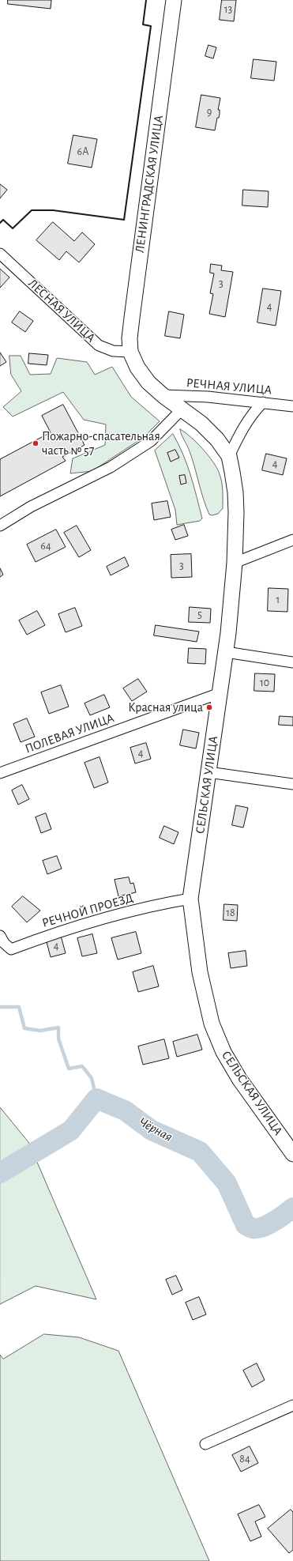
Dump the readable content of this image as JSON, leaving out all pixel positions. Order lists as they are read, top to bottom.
{
  "streets": {
    "main road": ["ЛЕНИНГРАДСКАЯ УЛИЦА", "СЕЛЬСКАЯ УЛИЦА"],
    "street": [
      "ЛЕСНАЯ УЛИЦА",
      "РЕЧНАЯ УЛИЦА",
      "ПОЛЕВАЯ УЛИЦА",
      "РЕЧНОЙ ПРОЕЗД"
    ]
  },
  "crossings": [
    ["ЛЕНИНГРАДСКАЯ УЛИЦА", "ЛЕСНАЯ УЛИЦА"],
    ["ЛЕНИНГРАДСКАЯ УЛИЦА", "РЕЧНАЯ УЛИЦА"],
    ["ПОЛЕВАЯ УЛИЦА", "СЕЛЬСКАЯ УЛИЦА"],
    ["СЕЛЬСКАЯ УЛИЦА", "РЕЧНОЙ ПРОЕЗД"]
  ],
  "water": ["Чёрная"],
  "places": ["Пожарно-спасательная часть № 57", "Красная улица"],
  "house_numbers": [
    "13",
    "9",
    "6А",
    "3",
    "4",
    "4",
    "64",
    "3",
    "1",
    "5",
    "10",
    "4",
    "18",
    "4",
    "84"
  ]
}
